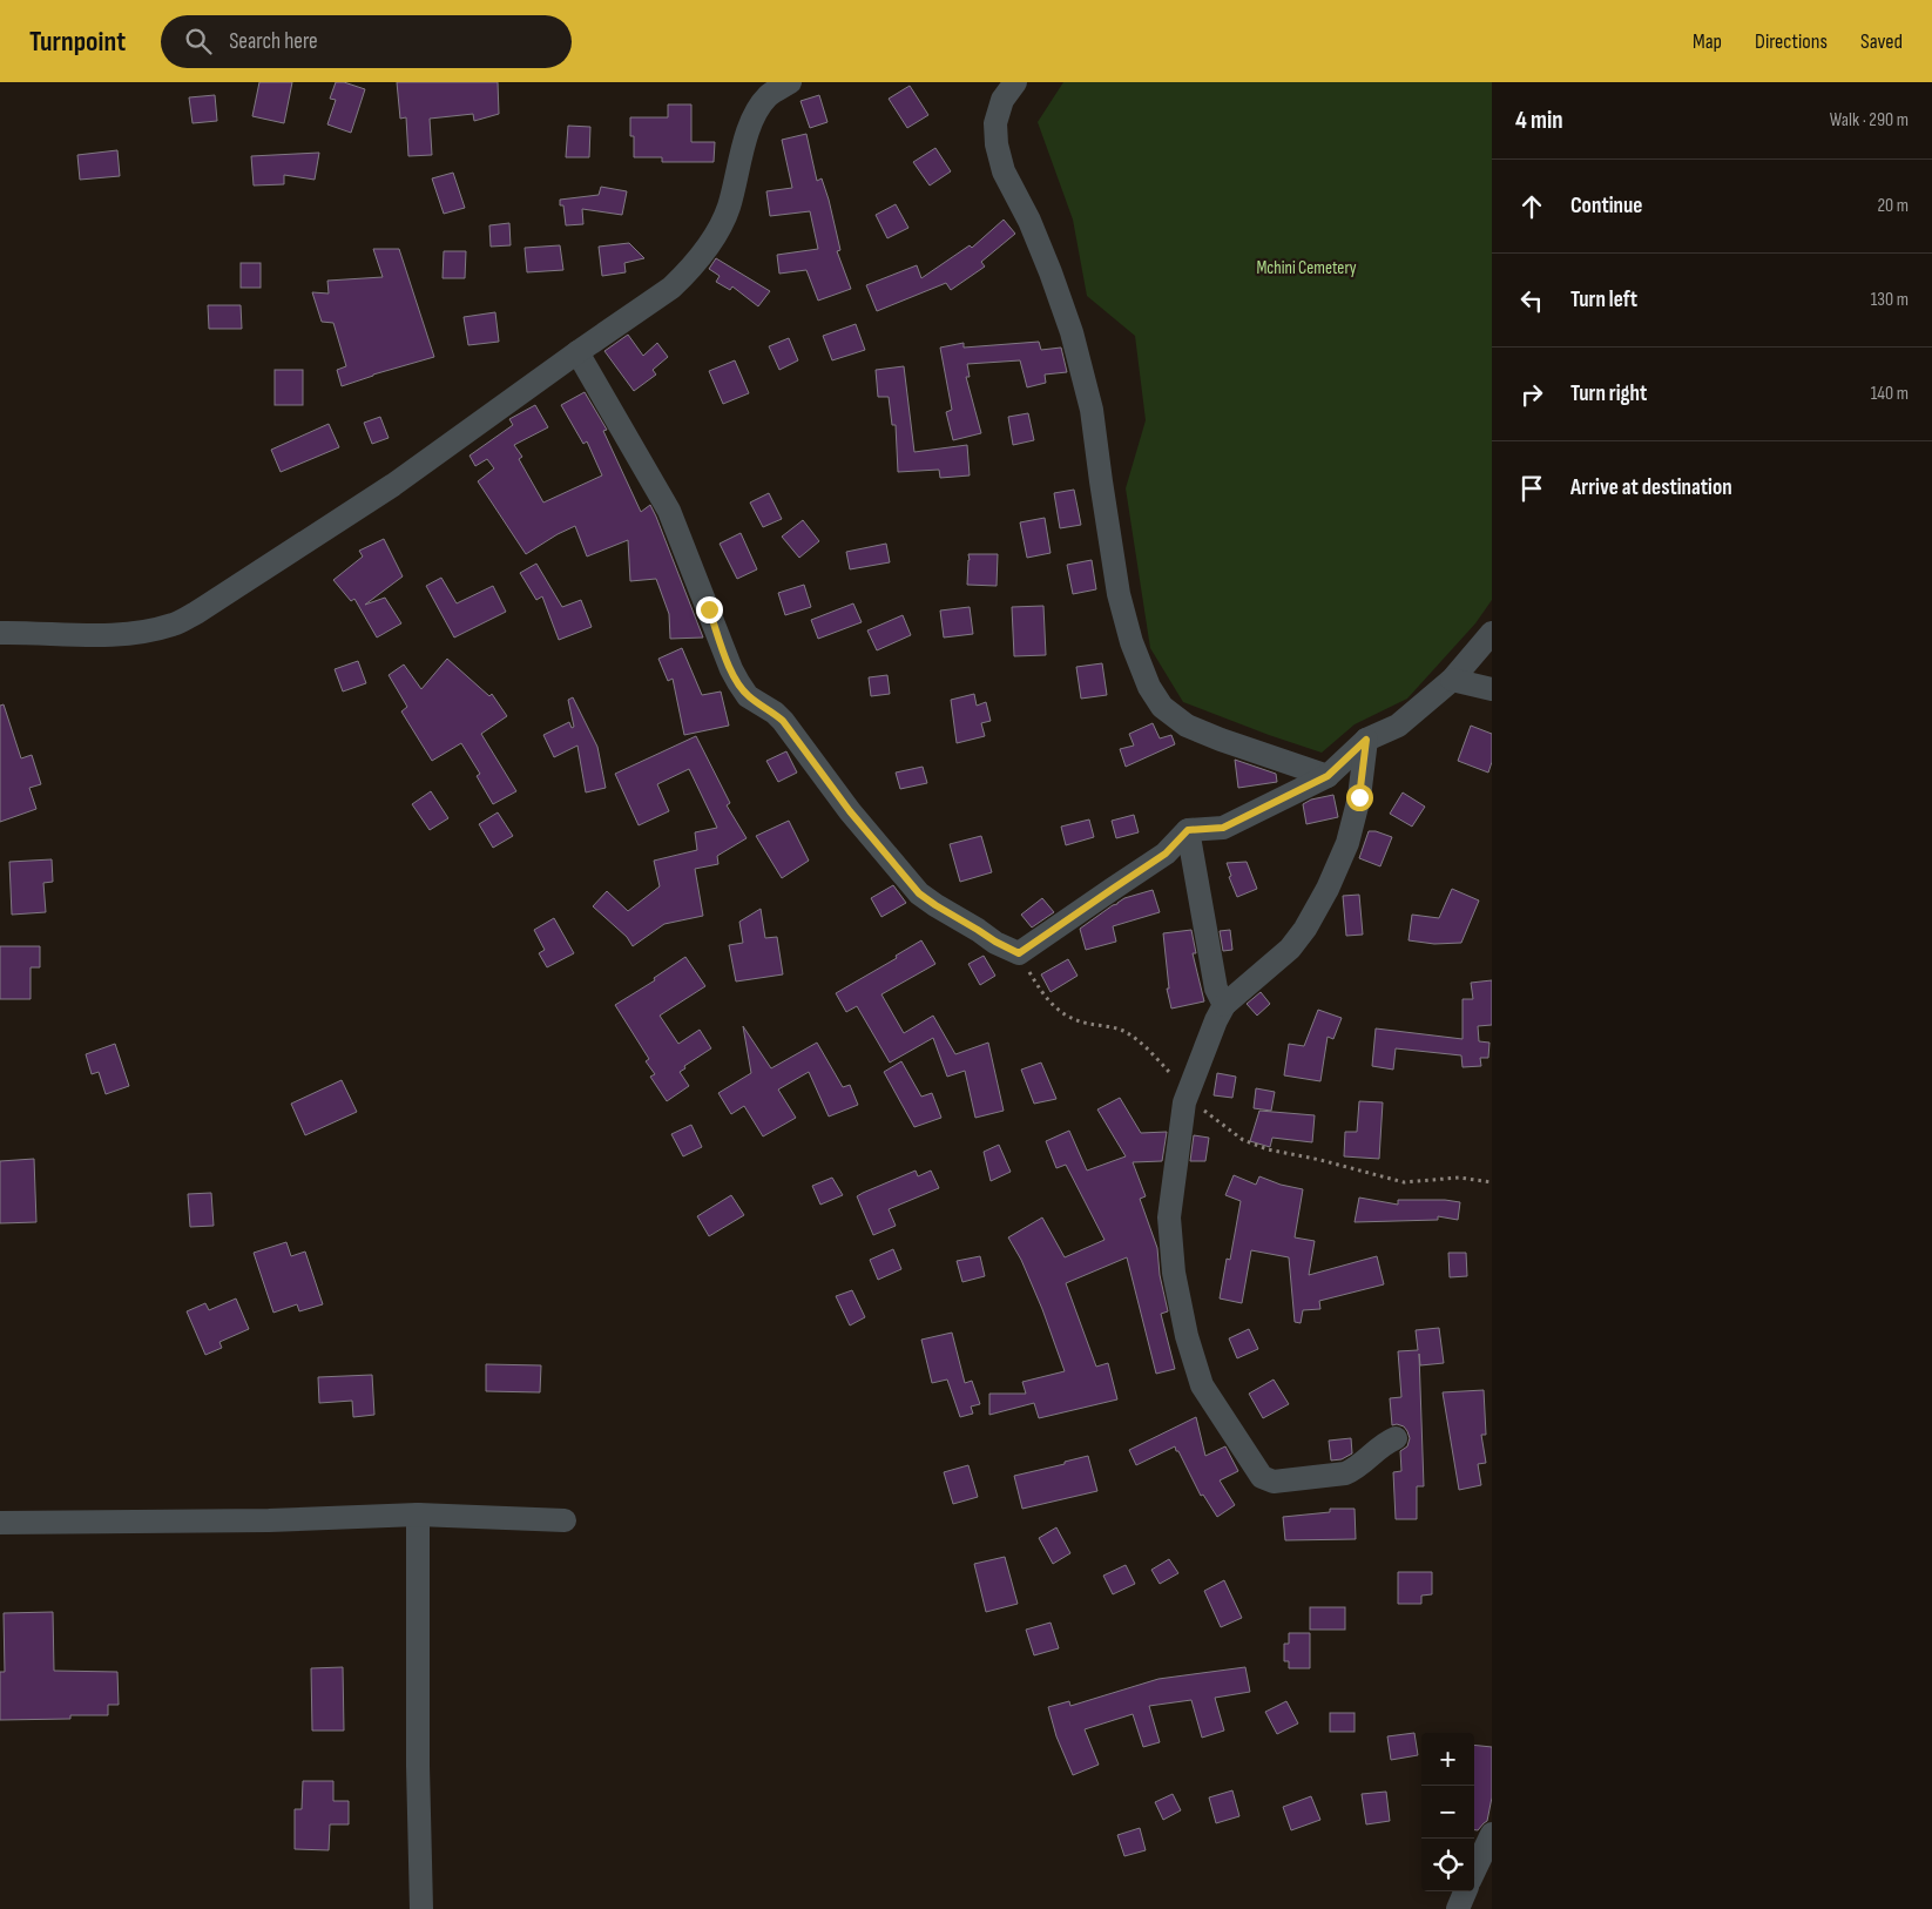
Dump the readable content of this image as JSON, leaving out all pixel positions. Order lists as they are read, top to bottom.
{
  "parks": ["Mchini Cemetery"],
  "page": {
    "header": "Turnpoint",
    "search": "Search here",
    "nav": ["Map", "Directions", "Saved"],
    "heading": ["4 min", "Walk · 290 m"],
    "list": [
      ["Continue", "20 m"],
      ["Turn left", "130 m"],
      ["Turn right", "140 m"],
      "Arrive at destination"
    ],
    "map_buttons": ["+", "−"]
  }
}
